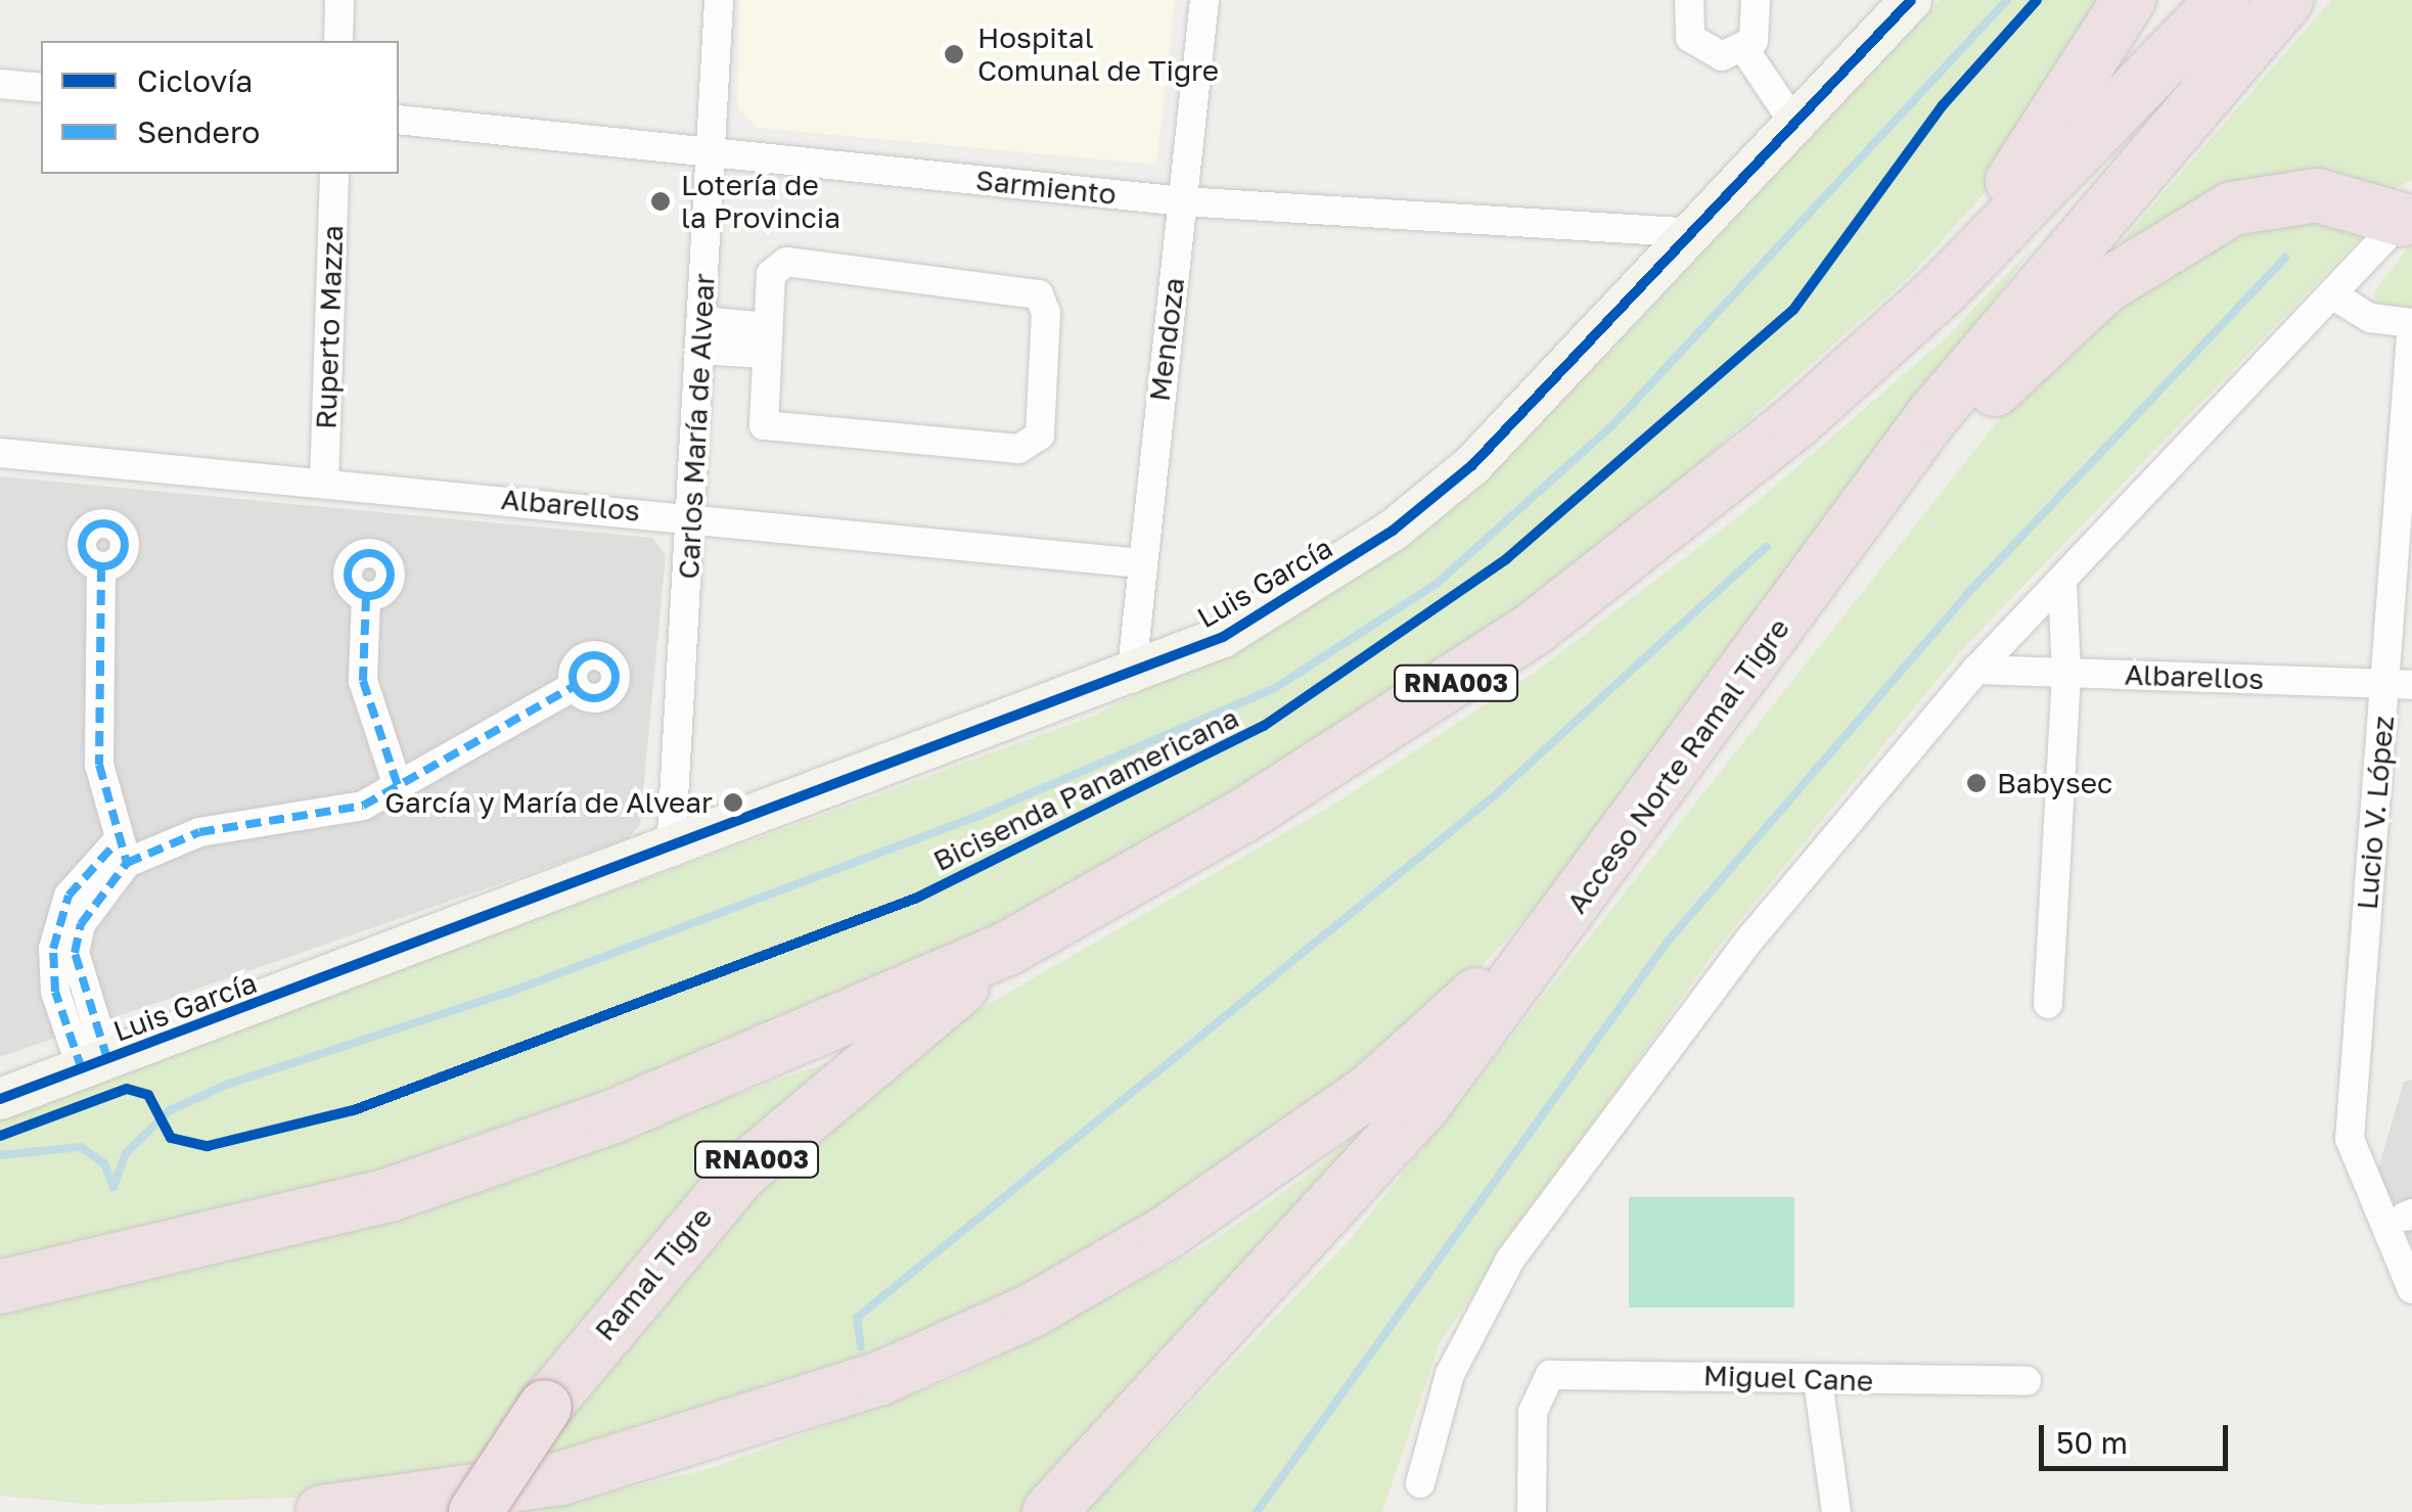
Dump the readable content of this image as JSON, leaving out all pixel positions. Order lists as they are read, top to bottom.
{
  "streets": {
    "highway": ["RNA003", "Acceso Norte Ramal Tigre", "Ramal Tigre"],
    "street": [
      "Sarmiento",
      "Ruperto Mazza",
      "Mendoza",
      "Carlos María de Alvear",
      "Albarellos",
      "Luis García",
      "Lucio V. López",
      "Miguel Cane"
    ],
    "cycle path": ["Bicisenda Panamericana"]
  },
  "crossings": [
    ["Sarmiento", "Mendoza"],
    ["Sarmiento", "Carlos María de Alvear"],
    ["Sarmiento", "Luis García"],
    ["Ruperto Mazza", "Albarellos"],
    ["Mendoza", "Albarellos"],
    ["Mendoza", "Luis García"],
    ["Carlos María de Alvear", "Albarellos"],
    ["Carlos María de Alvear", "Luis García"],
    ["Albarellos", "Lucio V. López"],
    ["RNA003", "Ramal Tigre"]
  ],
  "places": [
    "Hospital Comunal de Tigre",
    "Lotería de la Provincia",
    "Babysec",
    "García y María de Alvear"
  ],
  "legend": ["Ciclovía", "Sendero"],
  "scale_bar": "50 m"
}
